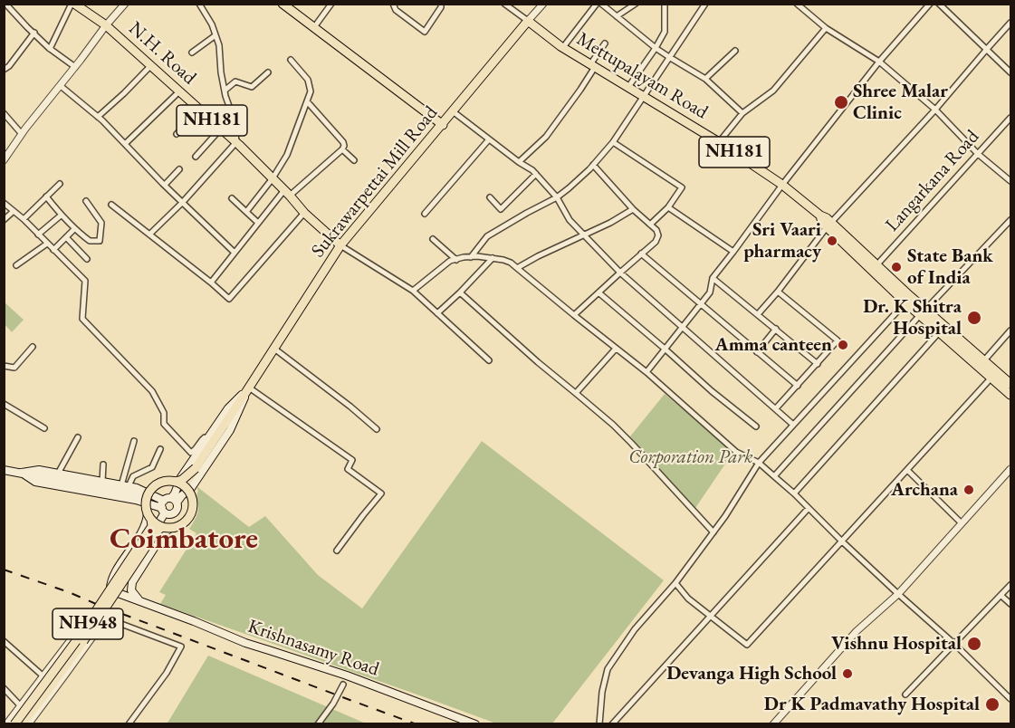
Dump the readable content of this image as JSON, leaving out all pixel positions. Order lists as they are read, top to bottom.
{
  "streets": {
    "highway": [
      "N.H. Road",
      "Mettupalayam Road",
      "NH181",
      "Sukrawarpettai Mill Road",
      "NH948"
    ],
    "main road": ["Krishnasamy Road"],
    "street": ["Langarkana Road"]
  },
  "crossings": [
    ["N.H. Road", "Sukrawarpettai Mill Road"],
    ["Mettupalayam Road", "Langarkana Road"],
    ["Mettupalayam Road", "Sukrawarpettai Mill Road"],
    ["Sukrawarpettai Mill Road", "NH948"],
    ["Sukrawarpettai Mill Road", "Krishnasamy Road"],
    ["NH948", "Krishnasamy Road"]
  ],
  "districts": ["Coimbatore"],
  "parks": ["Corporation Park"],
  "places": [
    "Shree Malar Clinic",
    "Sri Vaari pharmacy",
    "State Bank of India",
    "Dr. K Shitra Hospital",
    "Amma canteen",
    "Archana",
    "Vishnu Hospital",
    "Devanga High School",
    "Dr K Padmavathy Hospital"
  ]
}
